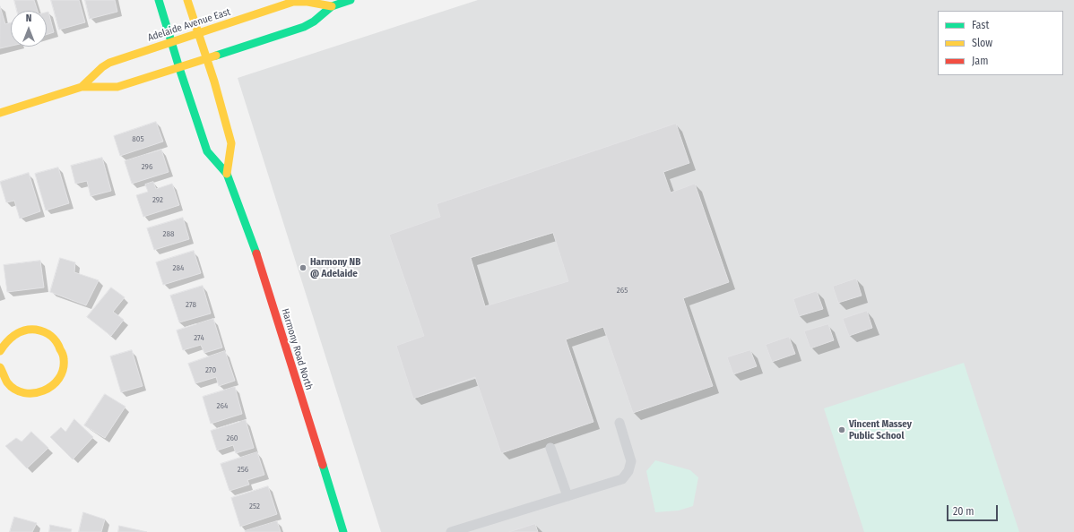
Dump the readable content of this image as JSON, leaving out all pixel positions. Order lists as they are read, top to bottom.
{
  "streets": {
    "main road": ["Adelaide Avenue East", "Harmony Road North"]
  },
  "crossings": [
    ["Adelaide Avenue East", "Harmony Road North"]
  ],
  "places": ["Harmony NB @ Adelaide", "Vincent Massey Public School"],
  "house_numbers": [
    "805",
    "296",
    "292",
    "288",
    "284",
    "265",
    "278",
    "274",
    "270",
    "264",
    "260",
    "256",
    "252"
  ],
  "legend": ["Fast", "Slow", "Jam"],
  "scale_bar": "20 m",
  "north": "top"
}
